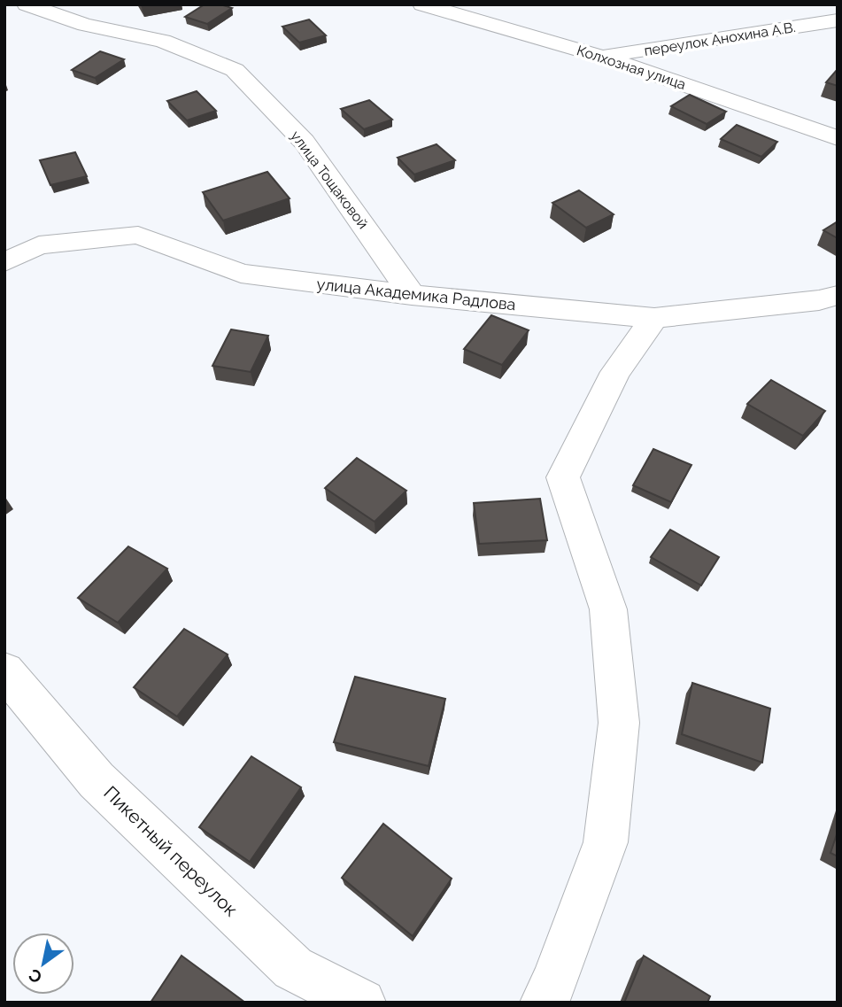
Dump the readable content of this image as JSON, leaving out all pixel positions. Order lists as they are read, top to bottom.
{
  "streets": {
    "street": [
      "переулок Анохина А.В.",
      "Колхозная улица",
      "улица Тощаковой",
      "улица Академика Радлова",
      "Пикетный переулок"
    ]
  },
  "crossings": [
    ["переулок Анохина А.В.", "Колхозная улица"],
    ["улица Тощаковой", "улица Академика Радлова"]
  ],
  "north": "bottom left"
}
